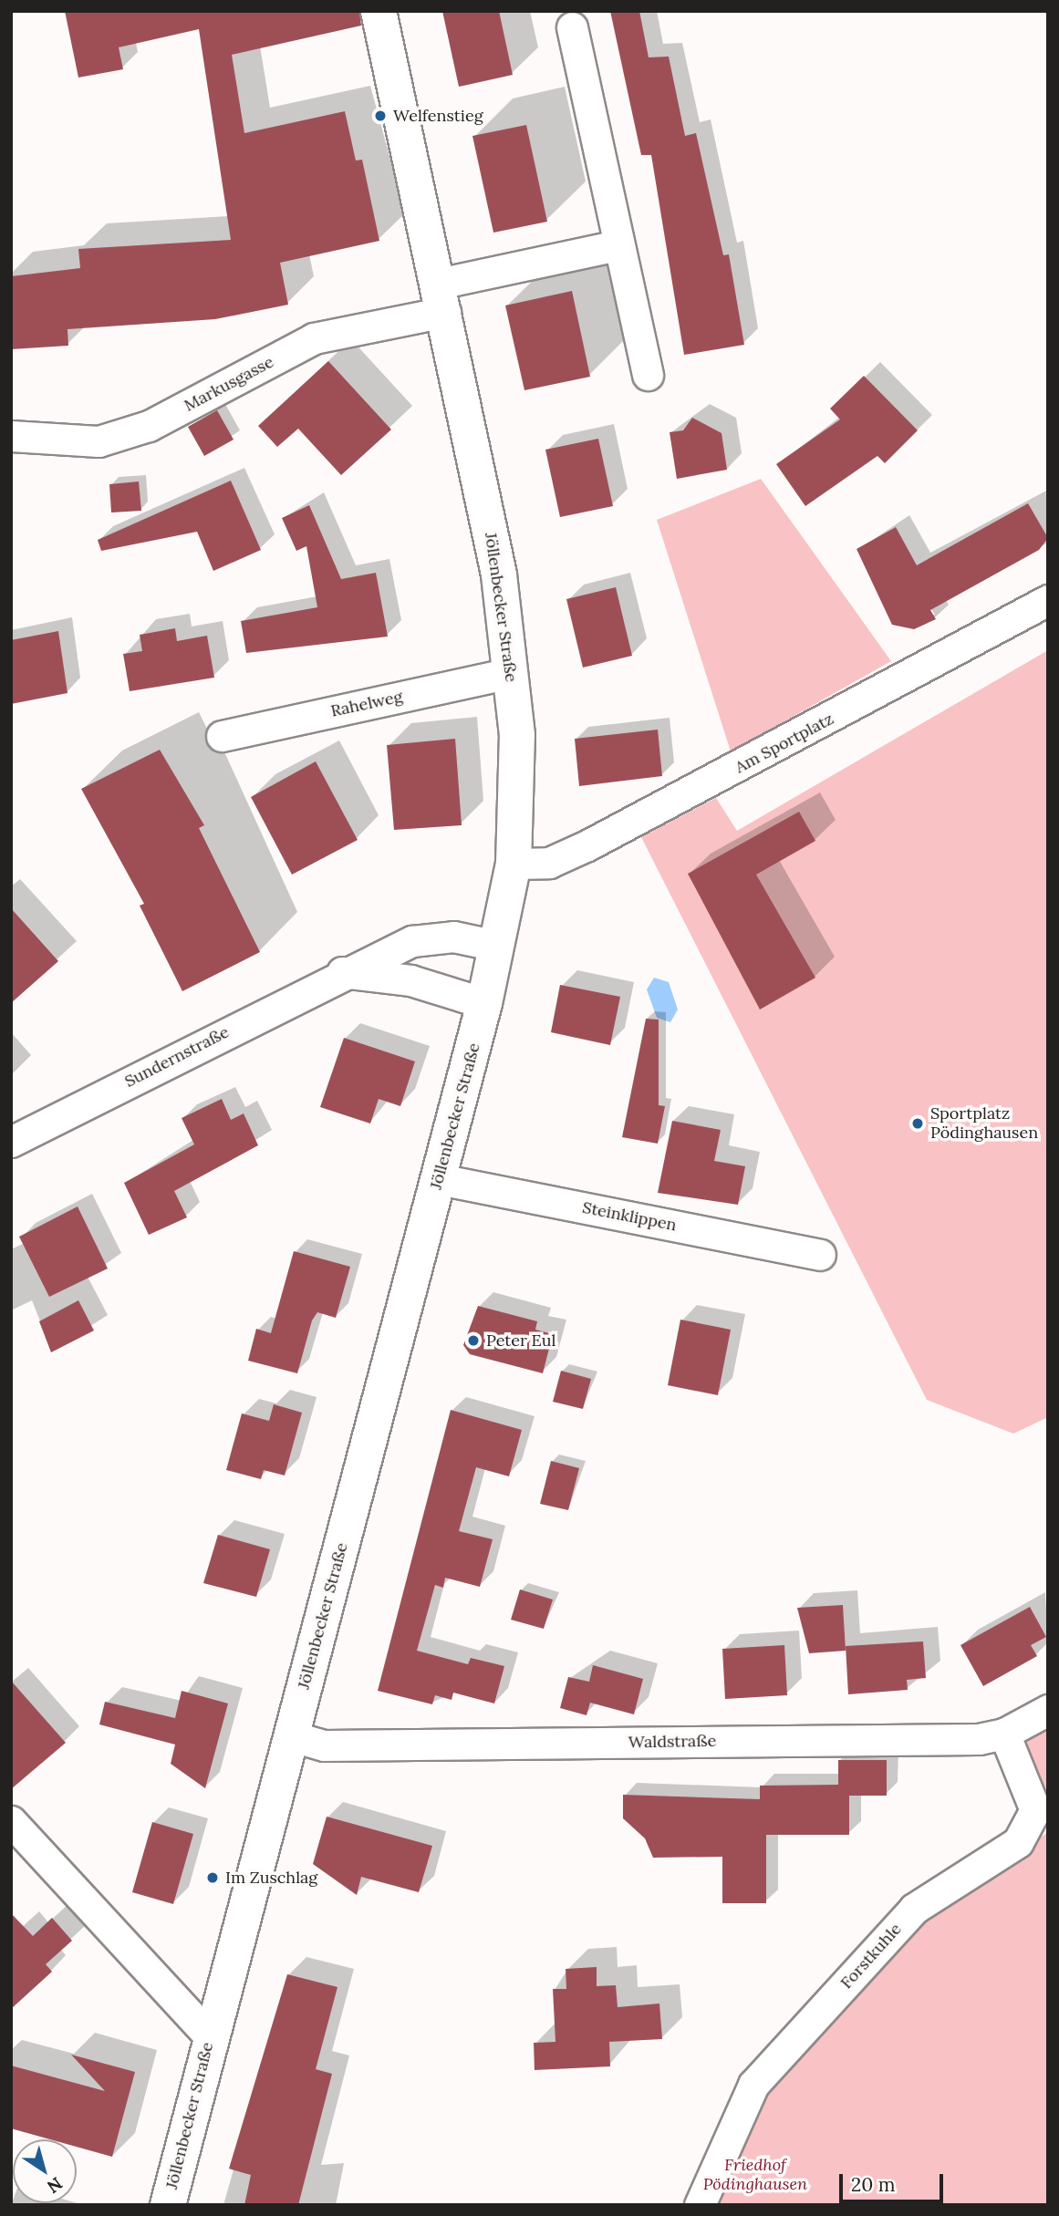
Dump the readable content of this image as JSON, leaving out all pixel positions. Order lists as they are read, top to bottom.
{
  "streets": {
    "main road": ["Jöllenbecker Straße"],
    "street": [
      "Markusgasse",
      "Rahelweg",
      "Am Sportplatz",
      "Sundernstraße",
      "Steinklippen",
      "Waldstraße",
      "Forstkuhle"
    ]
  },
  "crossings": [
    ["Markusgasse", "Jöllenbecker Straße"],
    ["Jöllenbecker Straße", "Rahelweg"],
    ["Jöllenbecker Straße", "Am Sportplatz"],
    ["Jöllenbecker Straße", "Sundernstraße"],
    ["Jöllenbecker Straße", "Steinklippen"],
    ["Jöllenbecker Straße", "Waldstraße"],
    ["Waldstraße", "Forstkuhle"]
  ],
  "parks": ["Friedhof Pödinghausen"],
  "places": [
    "Welfenstieg",
    "Sportplatz Pödinghausen",
    "Peter Eul",
    "Im Zuschlag"
  ],
  "scale_bar": "20 m",
  "north": "bottom right"
}
